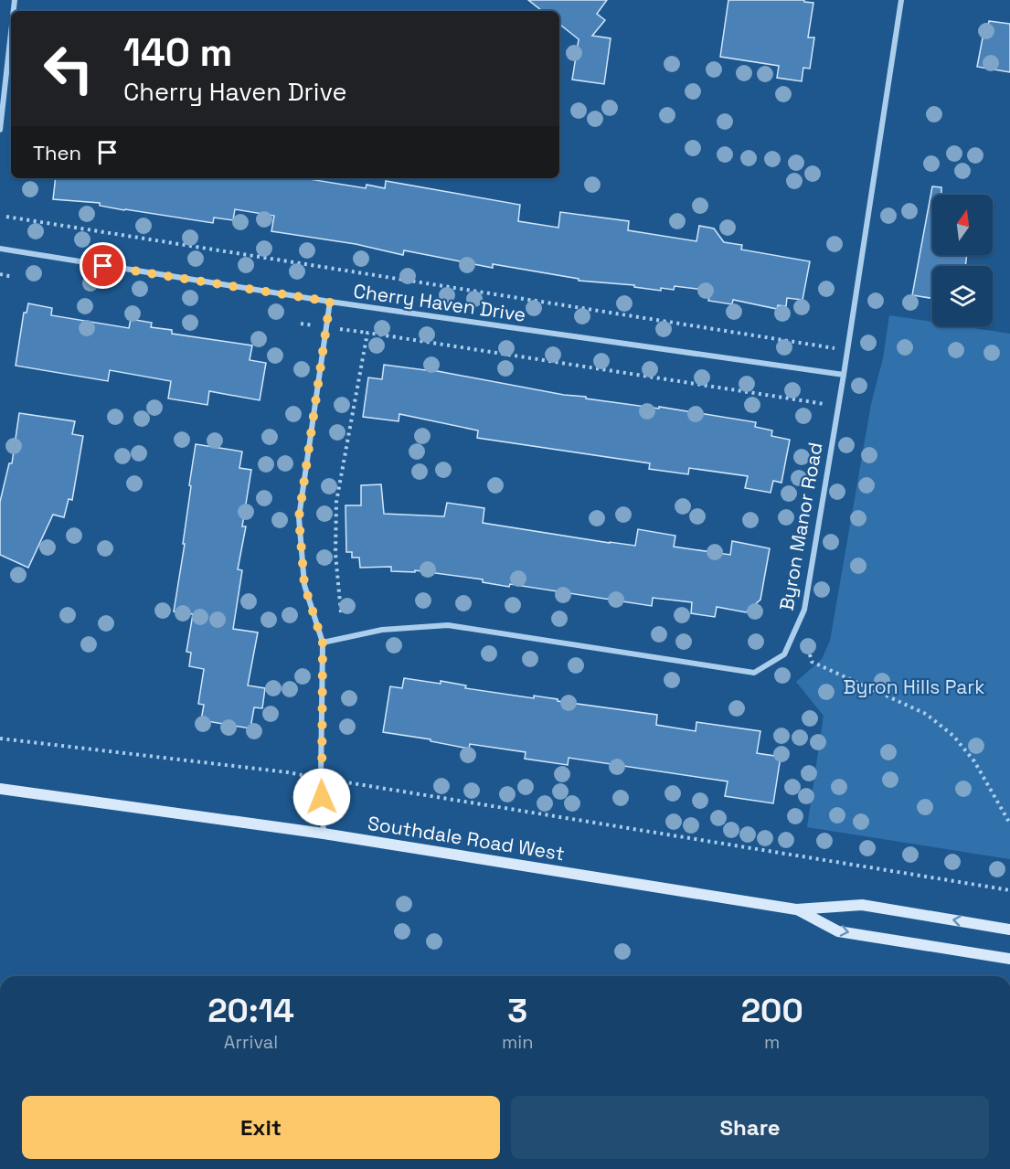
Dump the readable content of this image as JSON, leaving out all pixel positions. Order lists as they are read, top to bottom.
{
  "streets": {
    "main road": ["Southdale Road West"],
    "street": ["Cherry Haven Drive", "Byron Manor Road"]
  },
  "crossings": [
    ["Cherry Haven Drive", "Byron Manor Road"]
  ],
  "parks": ["Byron Hills Park"],
  "north": "top",
  "page": {
    "turn": ["140 m", "Cherry Haven Drive"],
    "then": "Then",
    "eta": [
      "20:14",
      "Arrival",
      "3",
      "min",
      "200",
      "m"
    ],
    "buttons": ["Exit", "Share"]
  }
}
